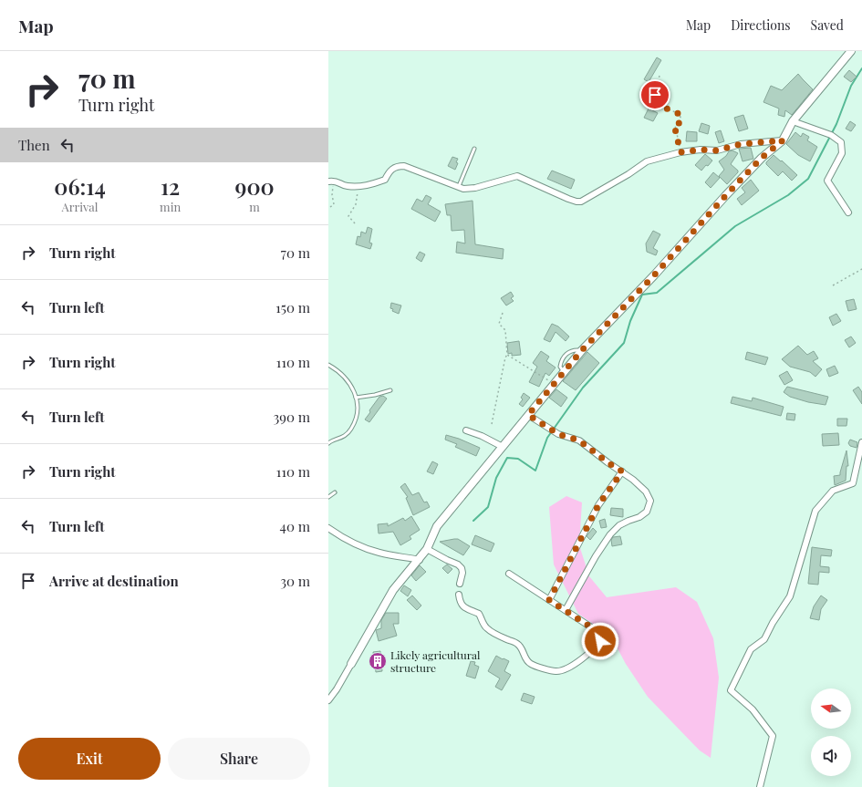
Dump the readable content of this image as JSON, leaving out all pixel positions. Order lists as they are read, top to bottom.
{
  "places": {
    "building": ["Likely agricultural structure"]
  },
  "north": "left",
  "page": {
    "header": "Map",
    "nav": ["Map", "Directions", "Saved"],
    "turn": ["70 m", "Turn right"],
    "then": "Then",
    "eta": [
      "06:14",
      "Arrival",
      "12",
      "min",
      "900",
      "m"
    ],
    "list": [
      {
        "name": "Turn right",
        "value": "70 m"
      },
      {
        "name": "Turn left",
        "value": "150 m"
      },
      {
        "name": "Turn right",
        "value": "110 m"
      },
      {
        "name": "Turn left",
        "value": "390 m"
      },
      {
        "name": "Turn right",
        "value": "110 m"
      },
      {
        "name": "Turn left",
        "value": "40 m"
      },
      {
        "name": "Arrive at destination",
        "value": "30 m"
      }
    ],
    "buttons": ["Exit", "Share"]
  }
}
